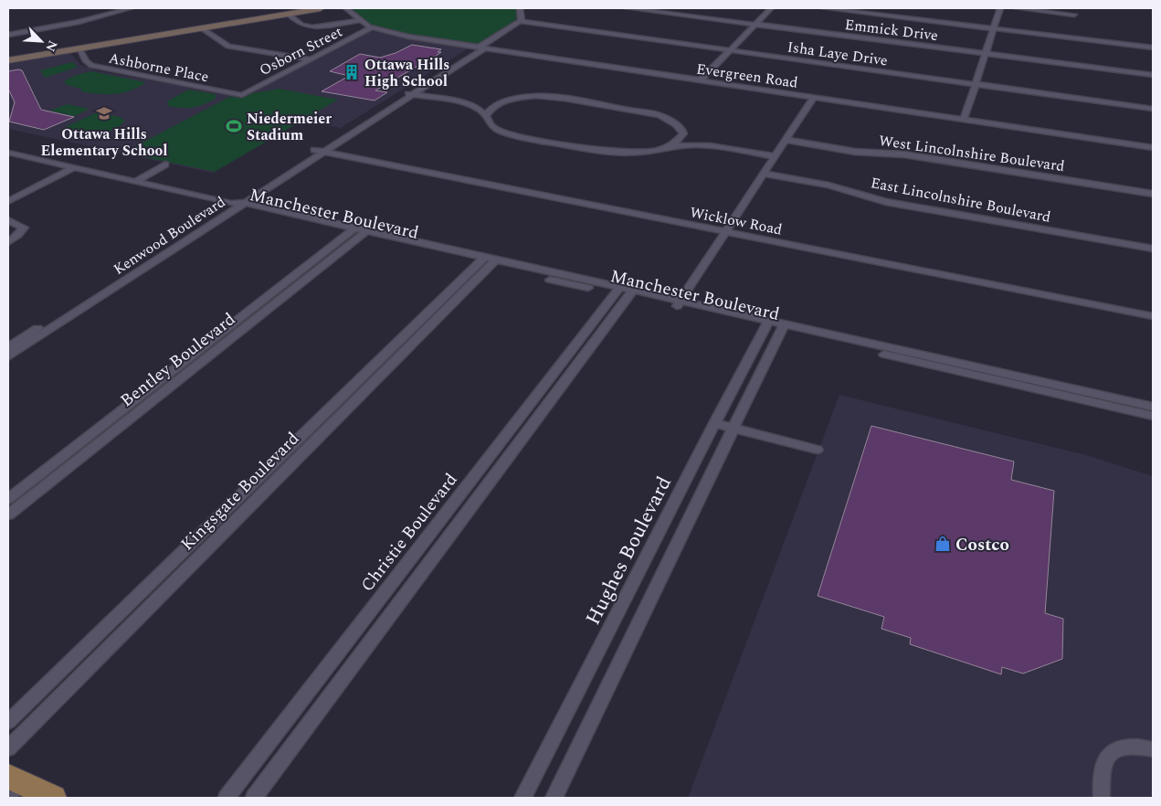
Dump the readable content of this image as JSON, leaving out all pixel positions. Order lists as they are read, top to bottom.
{
  "streets": {
    "street": [
      "Emmick Drive",
      "Osborn Street",
      "Isha Laye Drive",
      "Ashborne Place",
      "Evergreen Road",
      "West Lincolnshire Boulevard",
      "East Lincolnshire Boulevard",
      "Manchester Boulevard",
      "Wicklow Road",
      "Kenwood Boulevard",
      "Bentley Boulevard",
      "Kingsgate Boulevard",
      "Christie Boulevard",
      "Hughes Boulevard"
    ]
  },
  "crossings": [
    ["Osborn Street", "Ashborne Place"],
    ["Osborn Street", "Evergreen Road"],
    ["Isha Laye Drive", "Kenwood Boulevard"],
    ["Evergreen Road", "Kenwood Boulevard"],
    ["Manchester Boulevard", "Kenwood Boulevard"],
    ["Manchester Boulevard", "Bentley Boulevard"],
    ["Manchester Boulevard", "Kingsgate Boulevard"],
    ["Manchester Boulevard", "Christie Boulevard"],
    ["Manchester Boulevard", "Hughes Boulevard"],
    ["Wicklow Road", "Kenwood Boulevard"]
  ],
  "places": {
    "building": ["Ottawa Hills High School"],
    "school or university": ["Ottawa Hills Elementary School"],
    "sports": ["Niedermeier Stadium"],
    "shop": ["Costco"]
  },
  "north": "bottom right"
}
